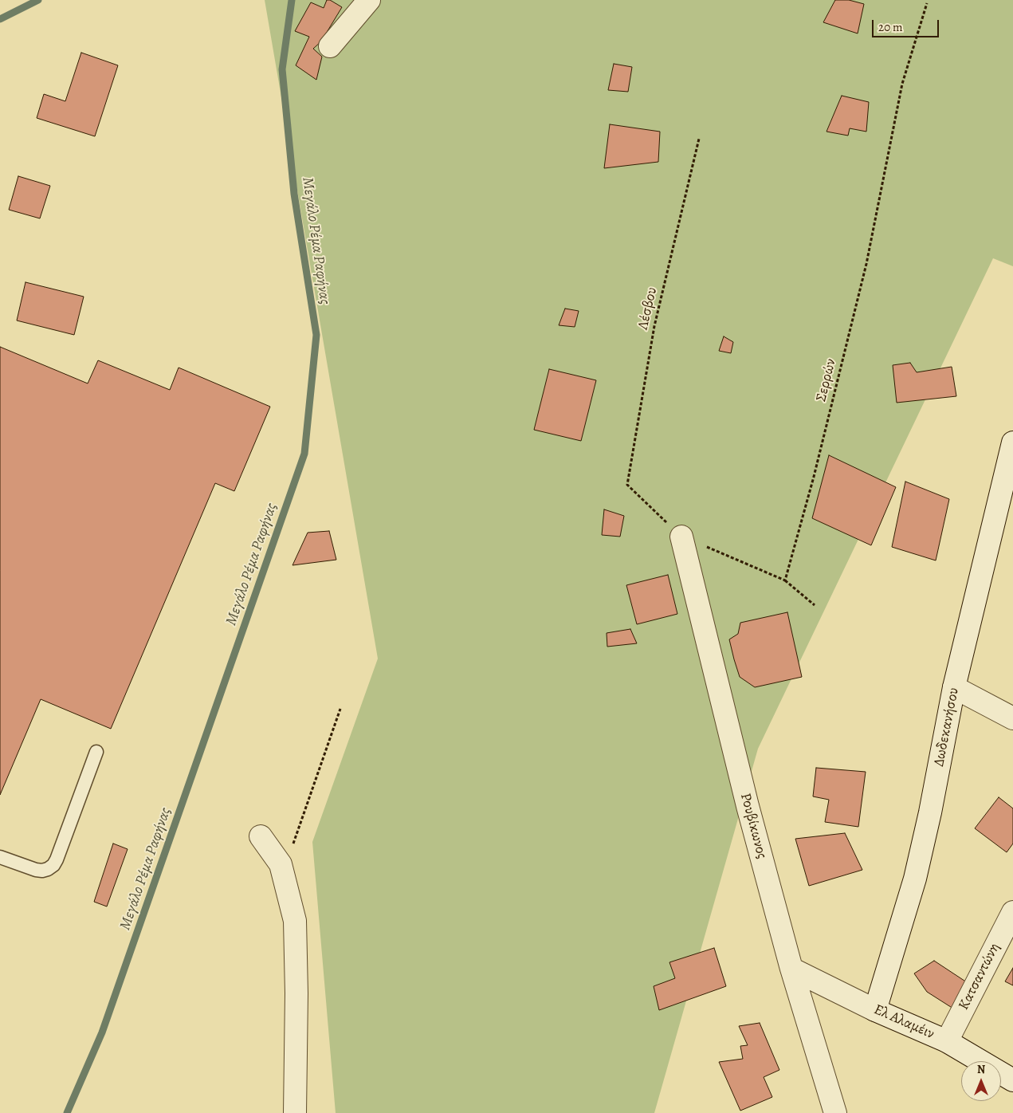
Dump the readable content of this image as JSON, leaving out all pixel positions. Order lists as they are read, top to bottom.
{
  "streets": {
    "street": [
      "Δωδεκανήσου",
      "Ρουβίκωνος",
      "Κατσαντώνη",
      "Ελ Αλαμέιν"
    ],
    "path": ["Λέσβου", "Σερρών"]
  },
  "crossings": [
    ["Λέσβου", "Ρουβίκωνος"],
    ["Δωδεκανήσου", "Ελ Αλαμέιν"],
    ["Ρουβίκωνος", "Ελ Αλαμέιν"],
    ["Κατσαντώνη", "Ελ Αλαμέιν"]
  ],
  "water": ["Μεγάλο Ρέμα Ραφήνας"],
  "scale_bar": "20 m",
  "north": "top"
}
